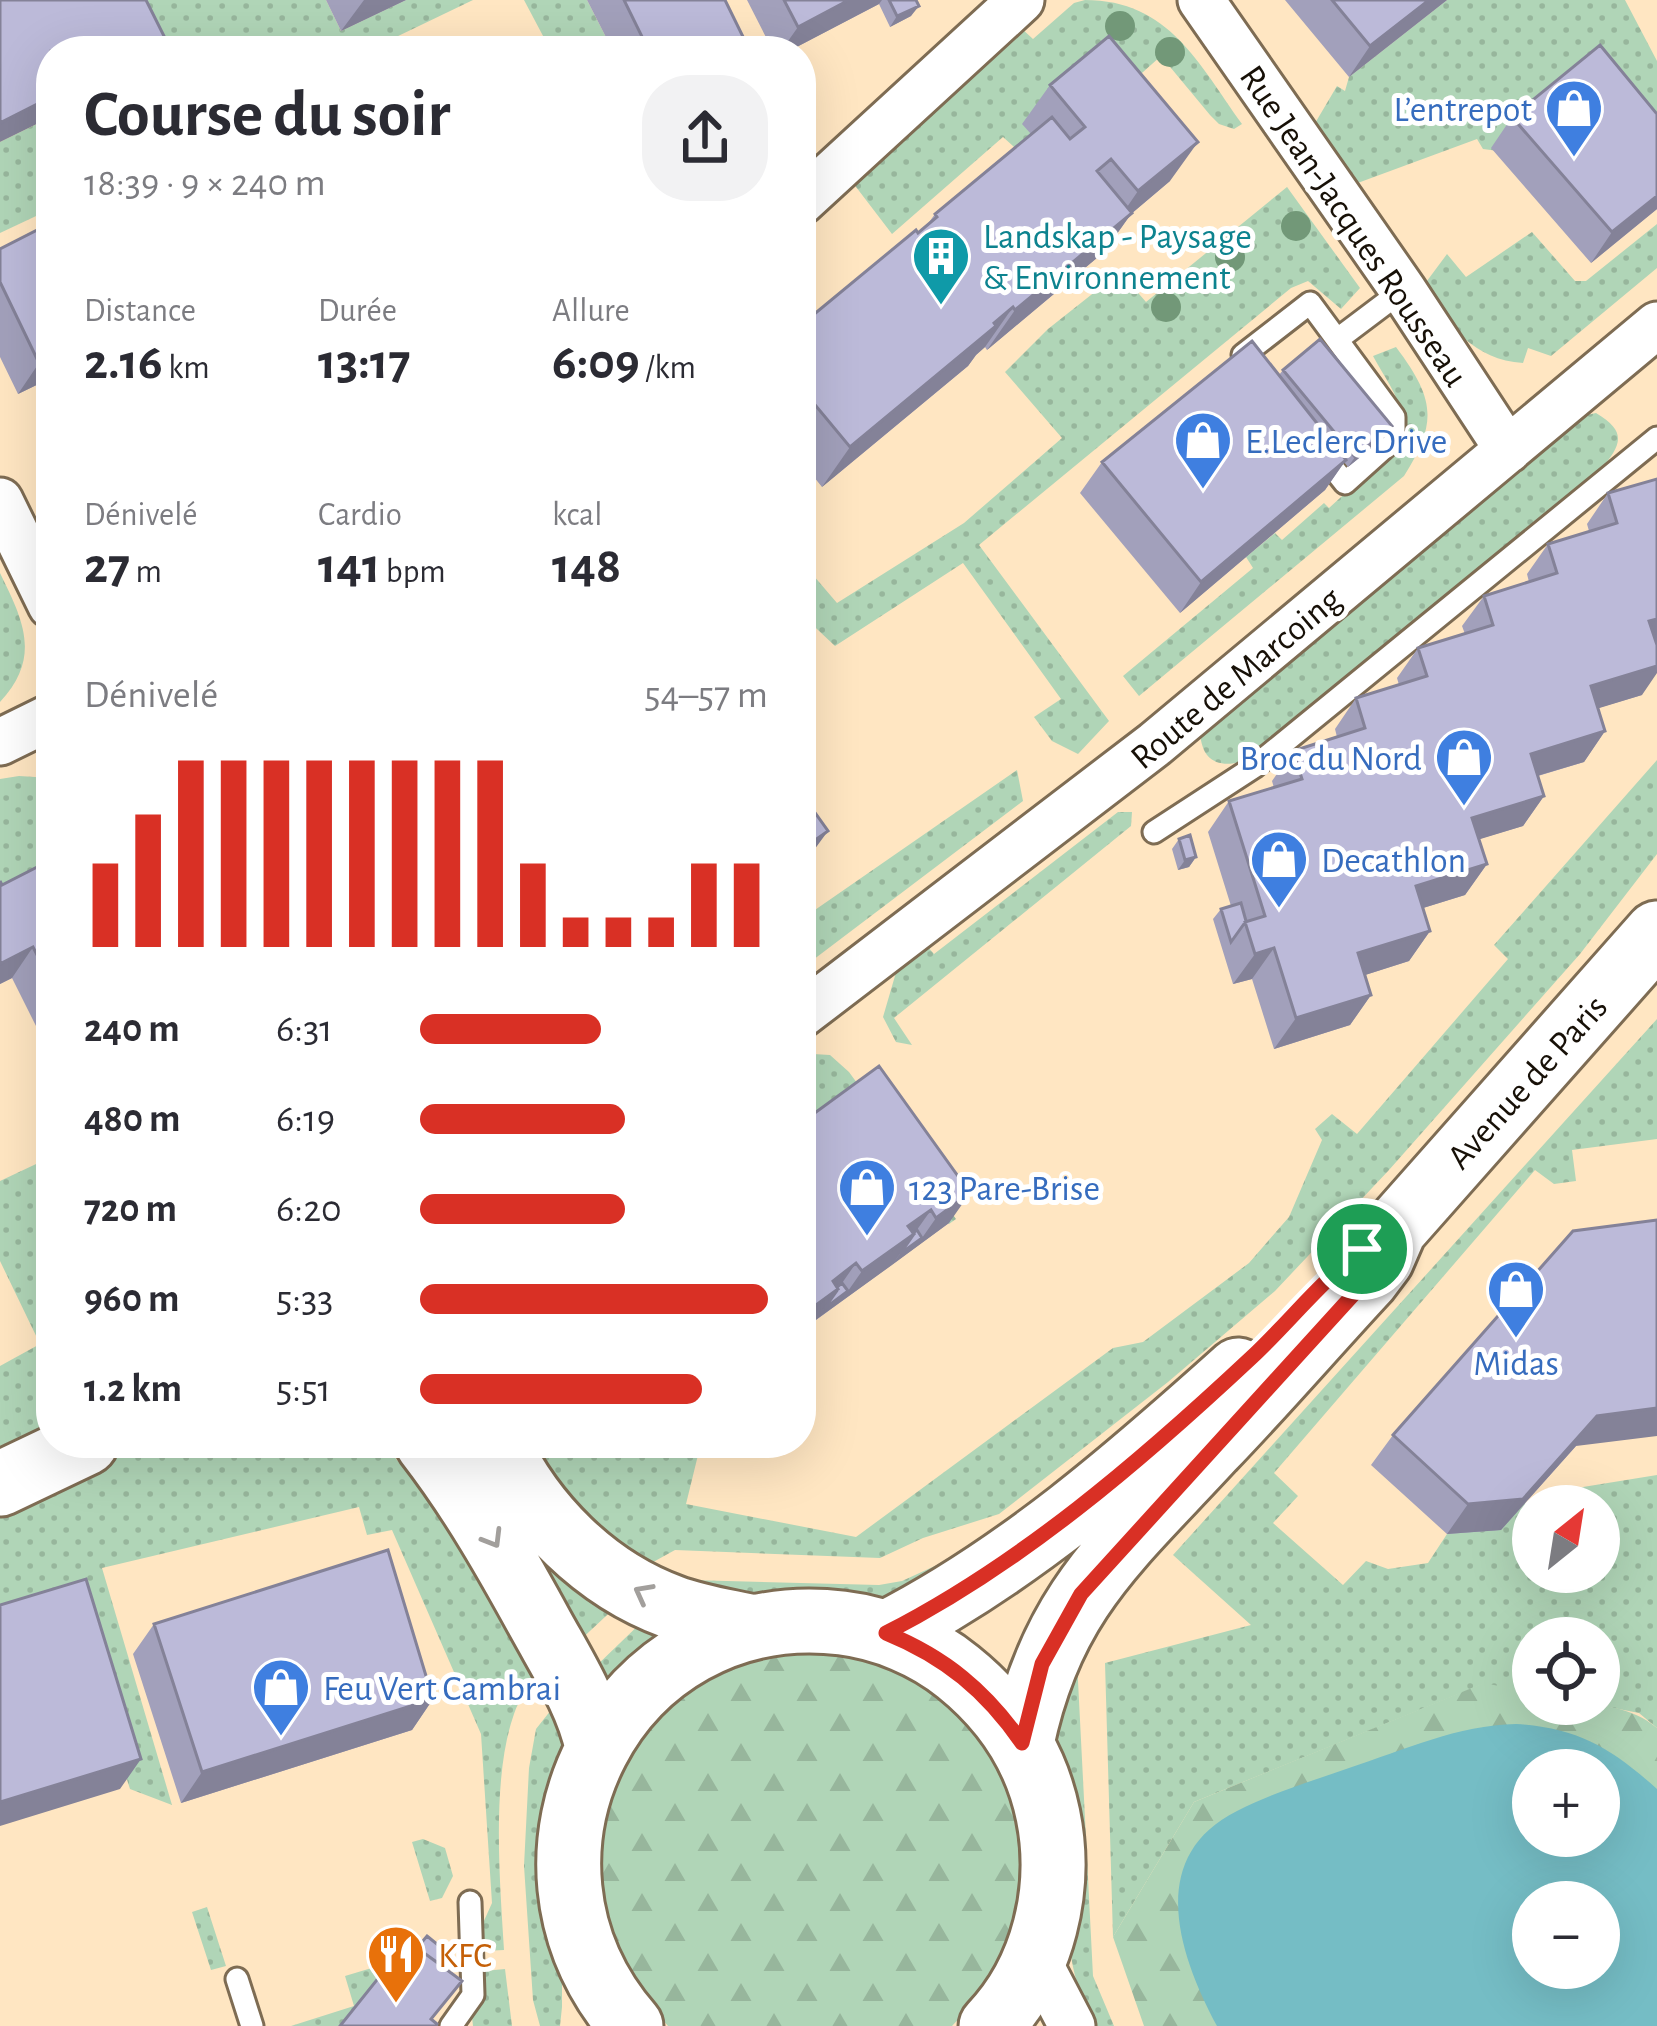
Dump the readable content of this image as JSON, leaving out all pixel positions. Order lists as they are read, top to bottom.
{
  "streets": {
    "main road": ["Avenue de Paris"],
    "street": ["Rue Jean-Jacques Rousseau", "Route de Marcoing"]
  },
  "crossings": [
    ["Rue Jean-Jacques Rousseau", "Route de Marcoing"]
  ],
  "places": {
    "shop": [
      "L’entrepot",
      "E.Leclerc Drive",
      "Broc du Nord",
      "Decathlon",
      "123 Pare-Brise",
      "Midas",
      "Feu Vert Cambrai"
    ],
    "building": ["Landskap - Paysage & Environnement"],
    "restaurant": ["KFC"]
  },
  "north": "top right",
  "page": {
    "heading": ["Course du soir", "18:39 · 9 × 240 m"],
    "stats": [
      ["Distance", "2.16 km"],
      ["Durée", "13:17"],
      ["Allure", "6:09 /km"],
      ["Dénivelé", "27 m"],
      ["Cardio", "141 bpm"],
      ["kcal", "148"]
    ],
    "chart": ["Dénivelé", "54–57 m"],
    "list": [
      {
        "name": "240 m",
        "note": "6:31"
      },
      {
        "name": "480 m",
        "note": "6:19"
      },
      {
        "name": "720 m",
        "note": "6:20"
      },
      {
        "name": "960 m",
        "note": "5:33"
      },
      {
        "name": "1.2 km",
        "note": "5:51"
      }
    ],
    "map_buttons": ["+", "−"]
  }
}
